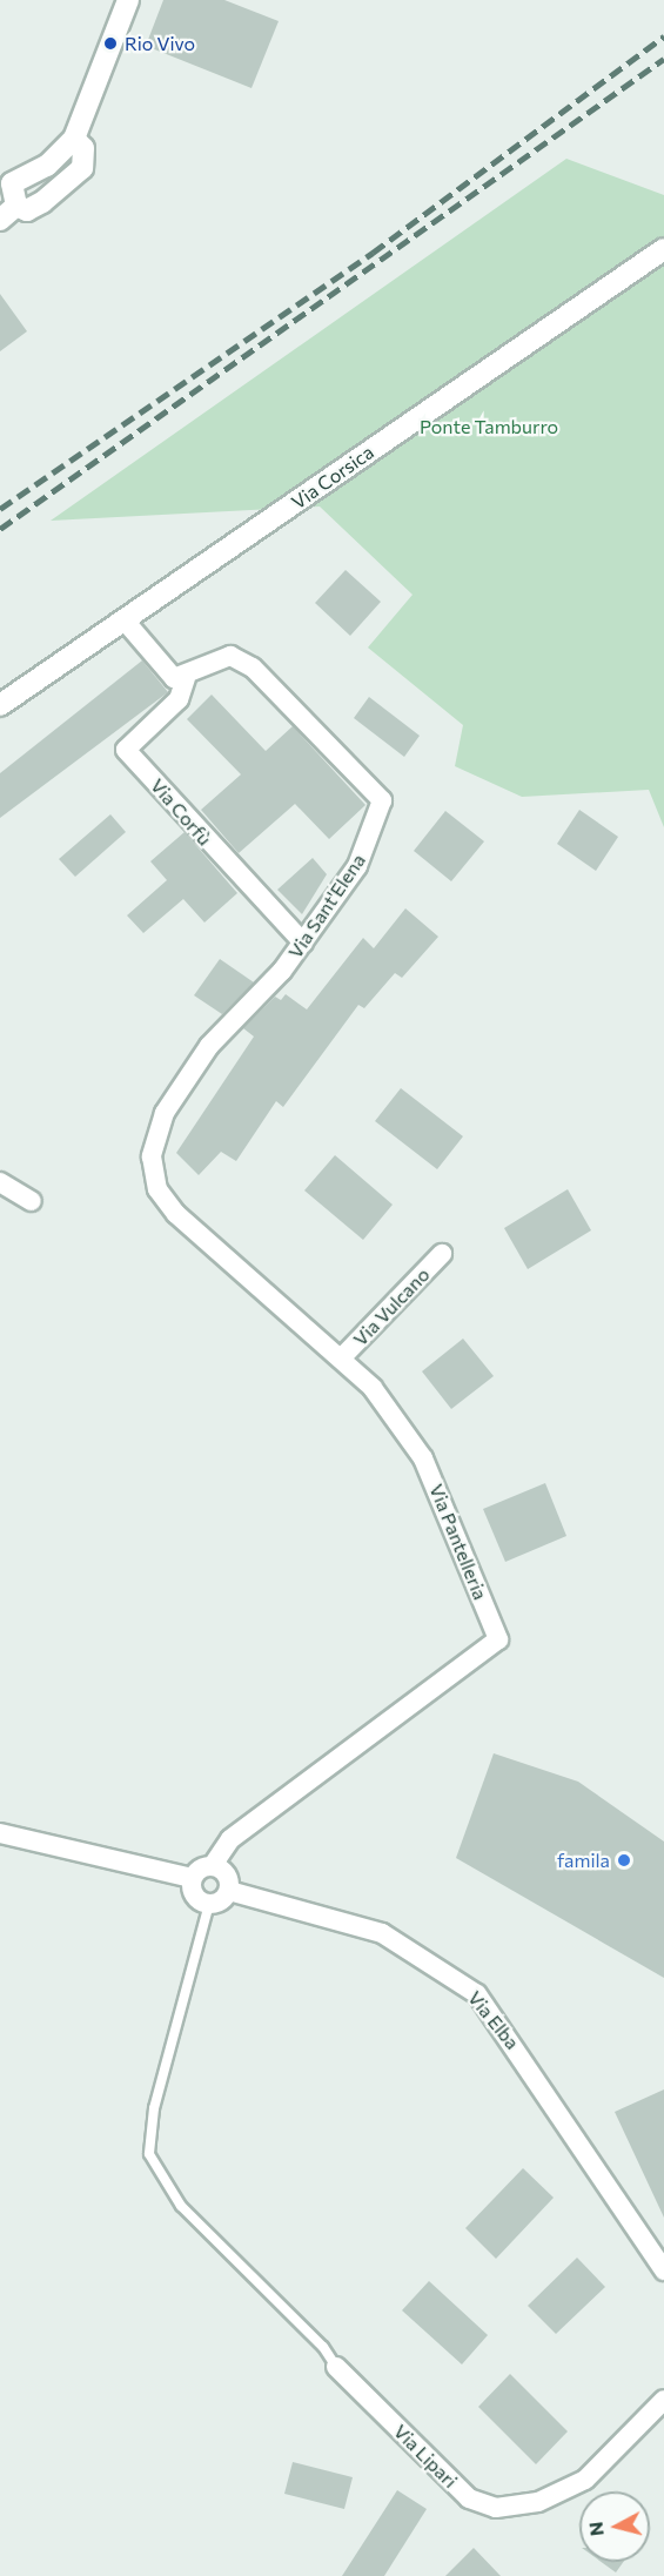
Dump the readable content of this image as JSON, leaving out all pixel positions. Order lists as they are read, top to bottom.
{
  "streets": {
    "main road": ["Via Corsica"],
    "street": [
      "Via Corfù",
      "Via Sant'Elena",
      "Via Vulcano",
      "Via Pantelleria",
      "Via Elba",
      "Via Lipari"
    ]
  },
  "crossings": [
    ["Via Corfù", "Via Sant'Elena"],
    ["Via Sant'Elena", "Via Pantelleria"],
    ["Via Vulcano", "Via Pantelleria"],
    ["Via Pantelleria", "Via Elba"]
  ],
  "parks": ["Ponte Tamburro"],
  "places": ["Rio Vivo", "famila"],
  "north": "left"
}
